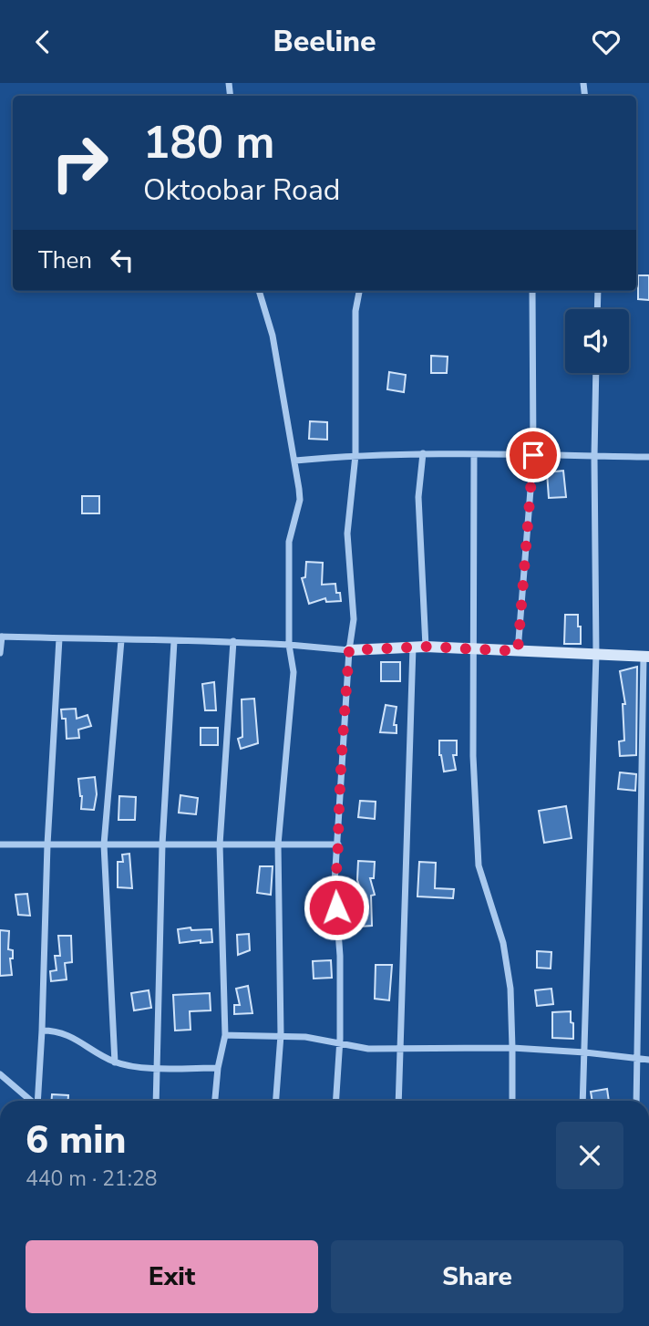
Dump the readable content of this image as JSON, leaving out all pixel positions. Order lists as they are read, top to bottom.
{
  "page": {
    "header": "Beeline",
    "turn": ["180 m", "Oktoobar Road"],
    "then": "Then",
    "heading": ["6 min", "440 m · 21:28"],
    "buttons": ["Exit", "Share"]
  }
}
